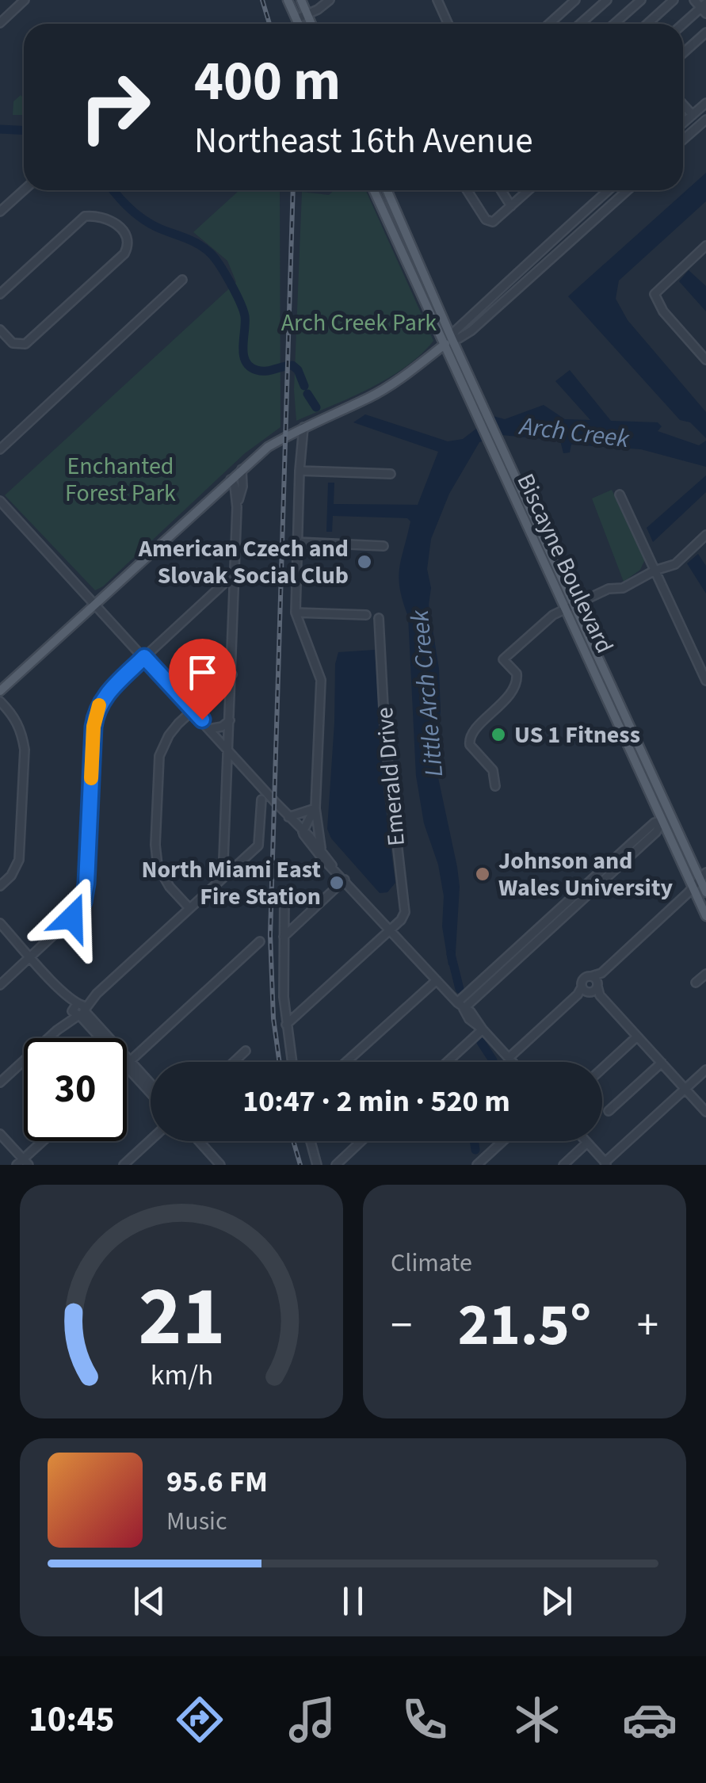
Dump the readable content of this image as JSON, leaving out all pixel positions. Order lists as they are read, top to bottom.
{
  "streets": {
    "main road": ["Biscayne Boulevard"],
    "street": ["Emerald Drive"]
  },
  "water": ["Arch Creek", "Little Arch Creek"],
  "parks": ["Arch Creek Park", "Enchanted Forest Park"],
  "places": [
    "American Czech and Slovak Social Club",
    "US 1 Fitness",
    "Johnson and Wales University",
    "North Miami East Fire Station"
  ],
  "page": {
    "turn": ["400 m", "Northeast 16th Avenue"],
    "limit": "30",
    "trip": "10:47 · 2 min · 520 m",
    "tile": "Climate",
    "heat": ["−", "21.5°", "+"],
    "song": ["95.6 FM", "Music"],
    "tabs": "10:45",
    "gauge": ["21", "km/h"]
  }
}
